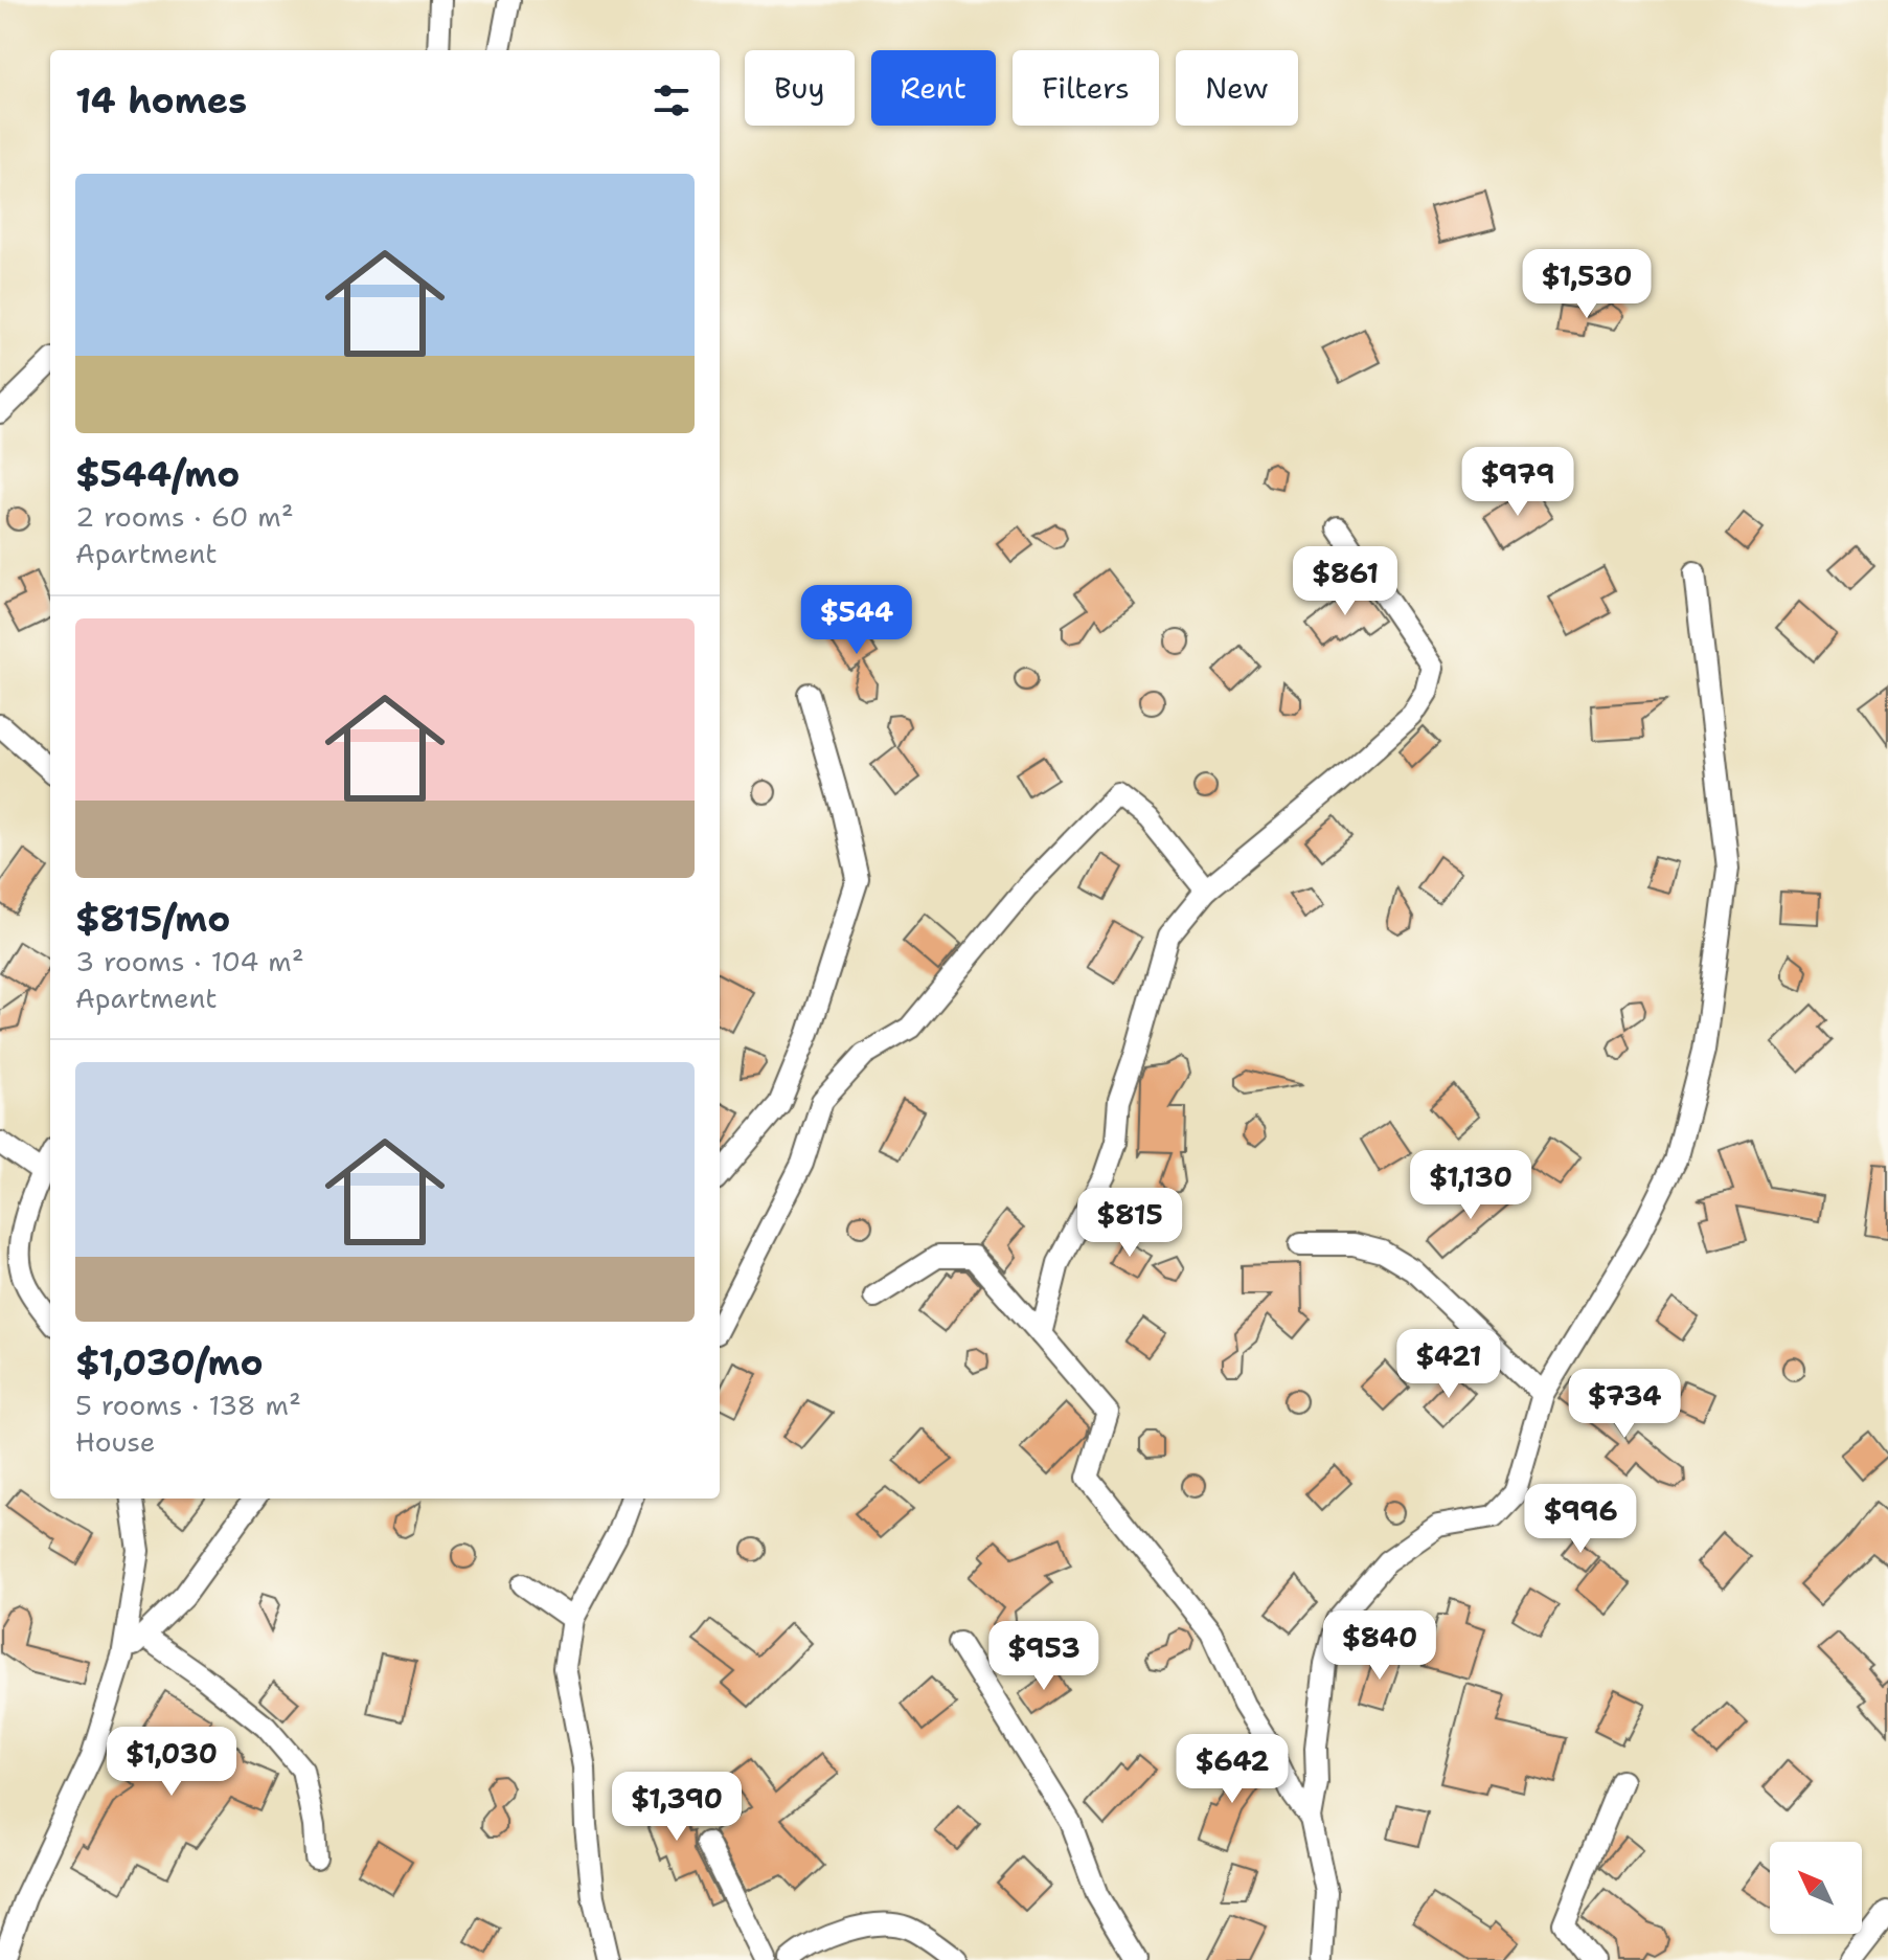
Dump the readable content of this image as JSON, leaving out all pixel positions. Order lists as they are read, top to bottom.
{
  "north": "top left",
  "page": {
    "chip": [
      "Buy",
      "Rent",
      "Filters",
      "New"
    ],
    "heading": "14 homes",
    "list": [
      {
        "name": "$544/mo",
        "note": "2 rooms · 60 m² · Apartment"
      },
      {
        "name": "$815/mo",
        "note": "3 rooms · 104 m² · Apartment"
      },
      {
        "name": "$1,030/mo",
        "note": "5 rooms · 138 m² · House"
      }
    ],
    "price": [
      "$1,530",
      "$979",
      "$861",
      "$544",
      "$1,130",
      "$815",
      "$421",
      "$734",
      "$996",
      "$840",
      "$953",
      "$1,030",
      "$642",
      "$1,390"
    ]
  }
}
